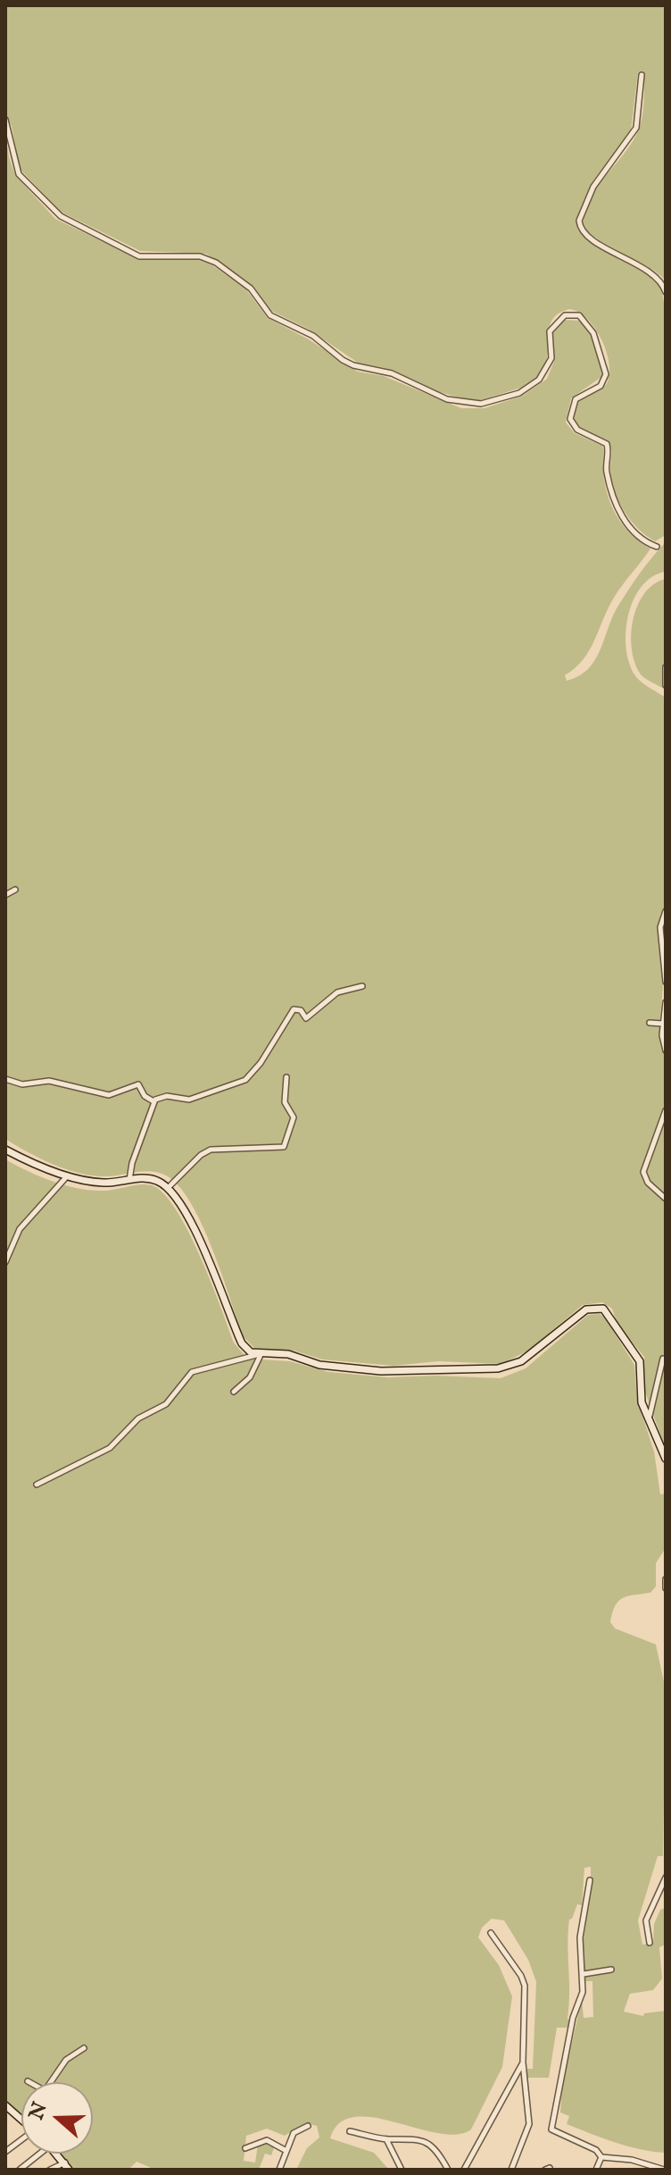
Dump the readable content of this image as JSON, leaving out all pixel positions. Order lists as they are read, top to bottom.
{
  "north": "left"
}
